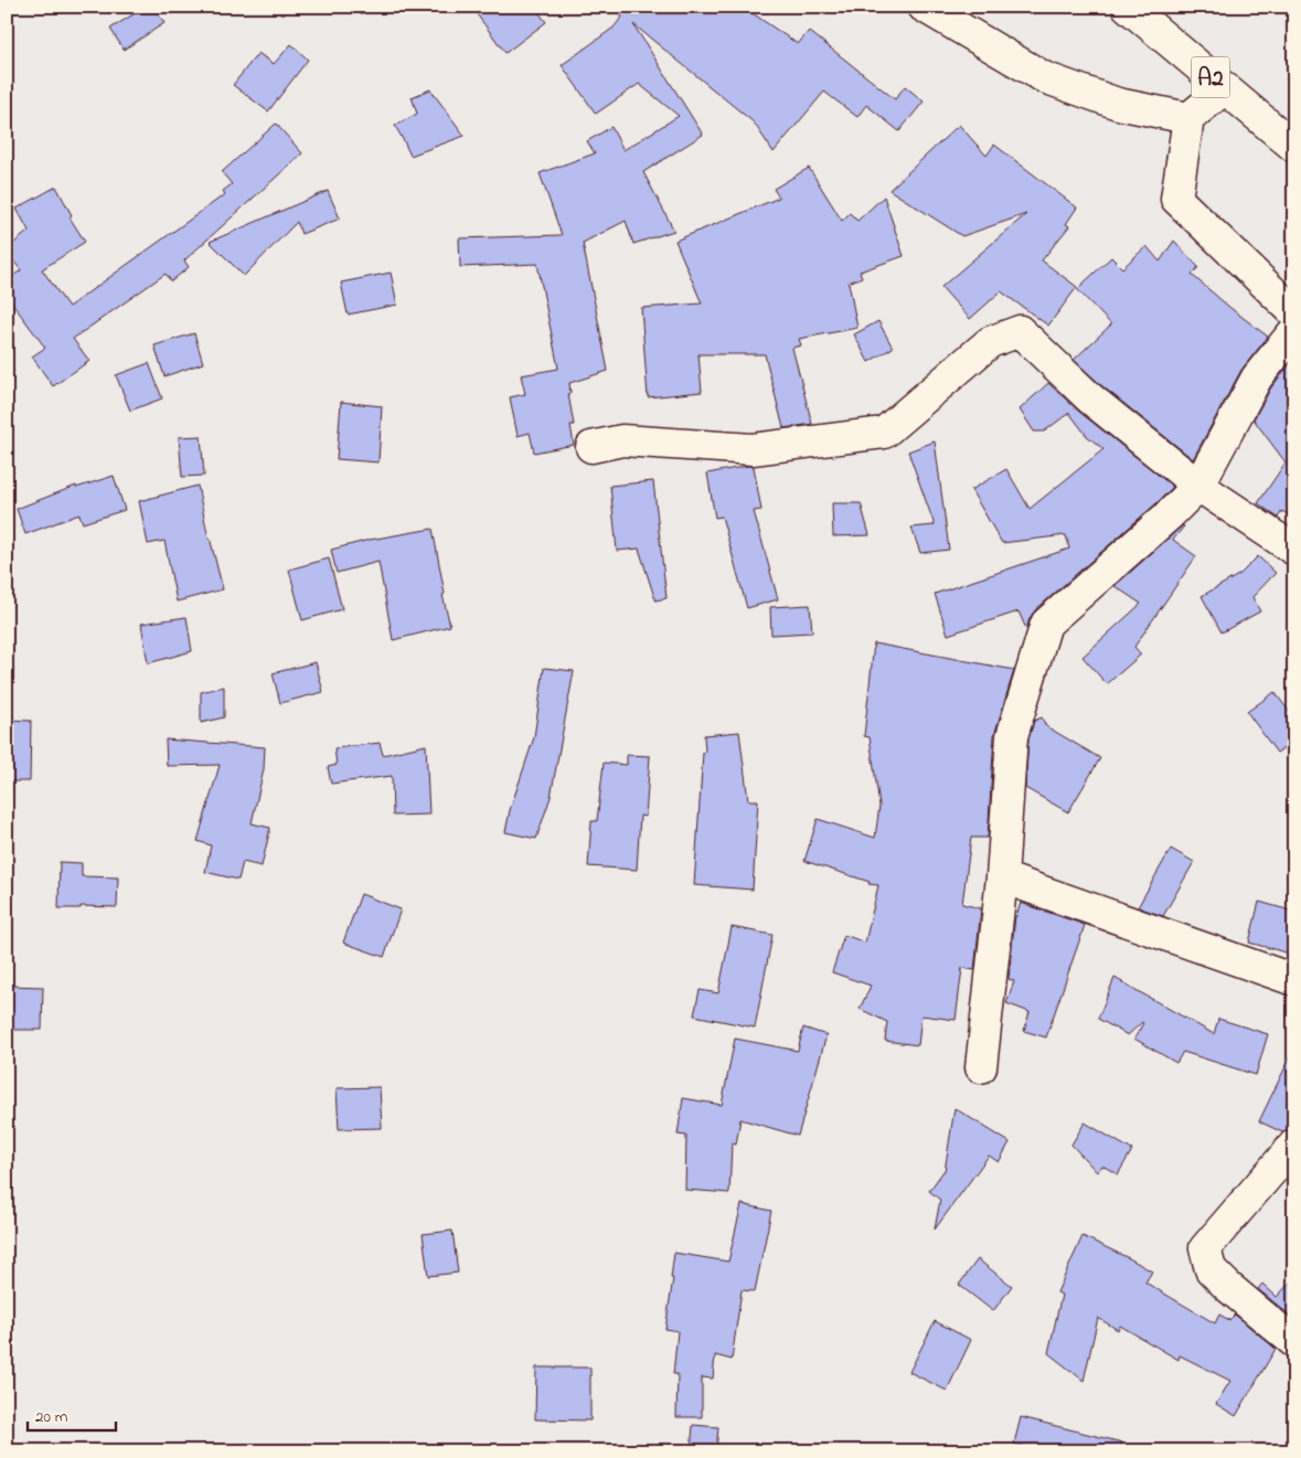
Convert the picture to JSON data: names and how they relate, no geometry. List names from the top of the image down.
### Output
{
  "streets": {
    "street": ["A2"]
  },
  "scale_bar": "20 m"
}
